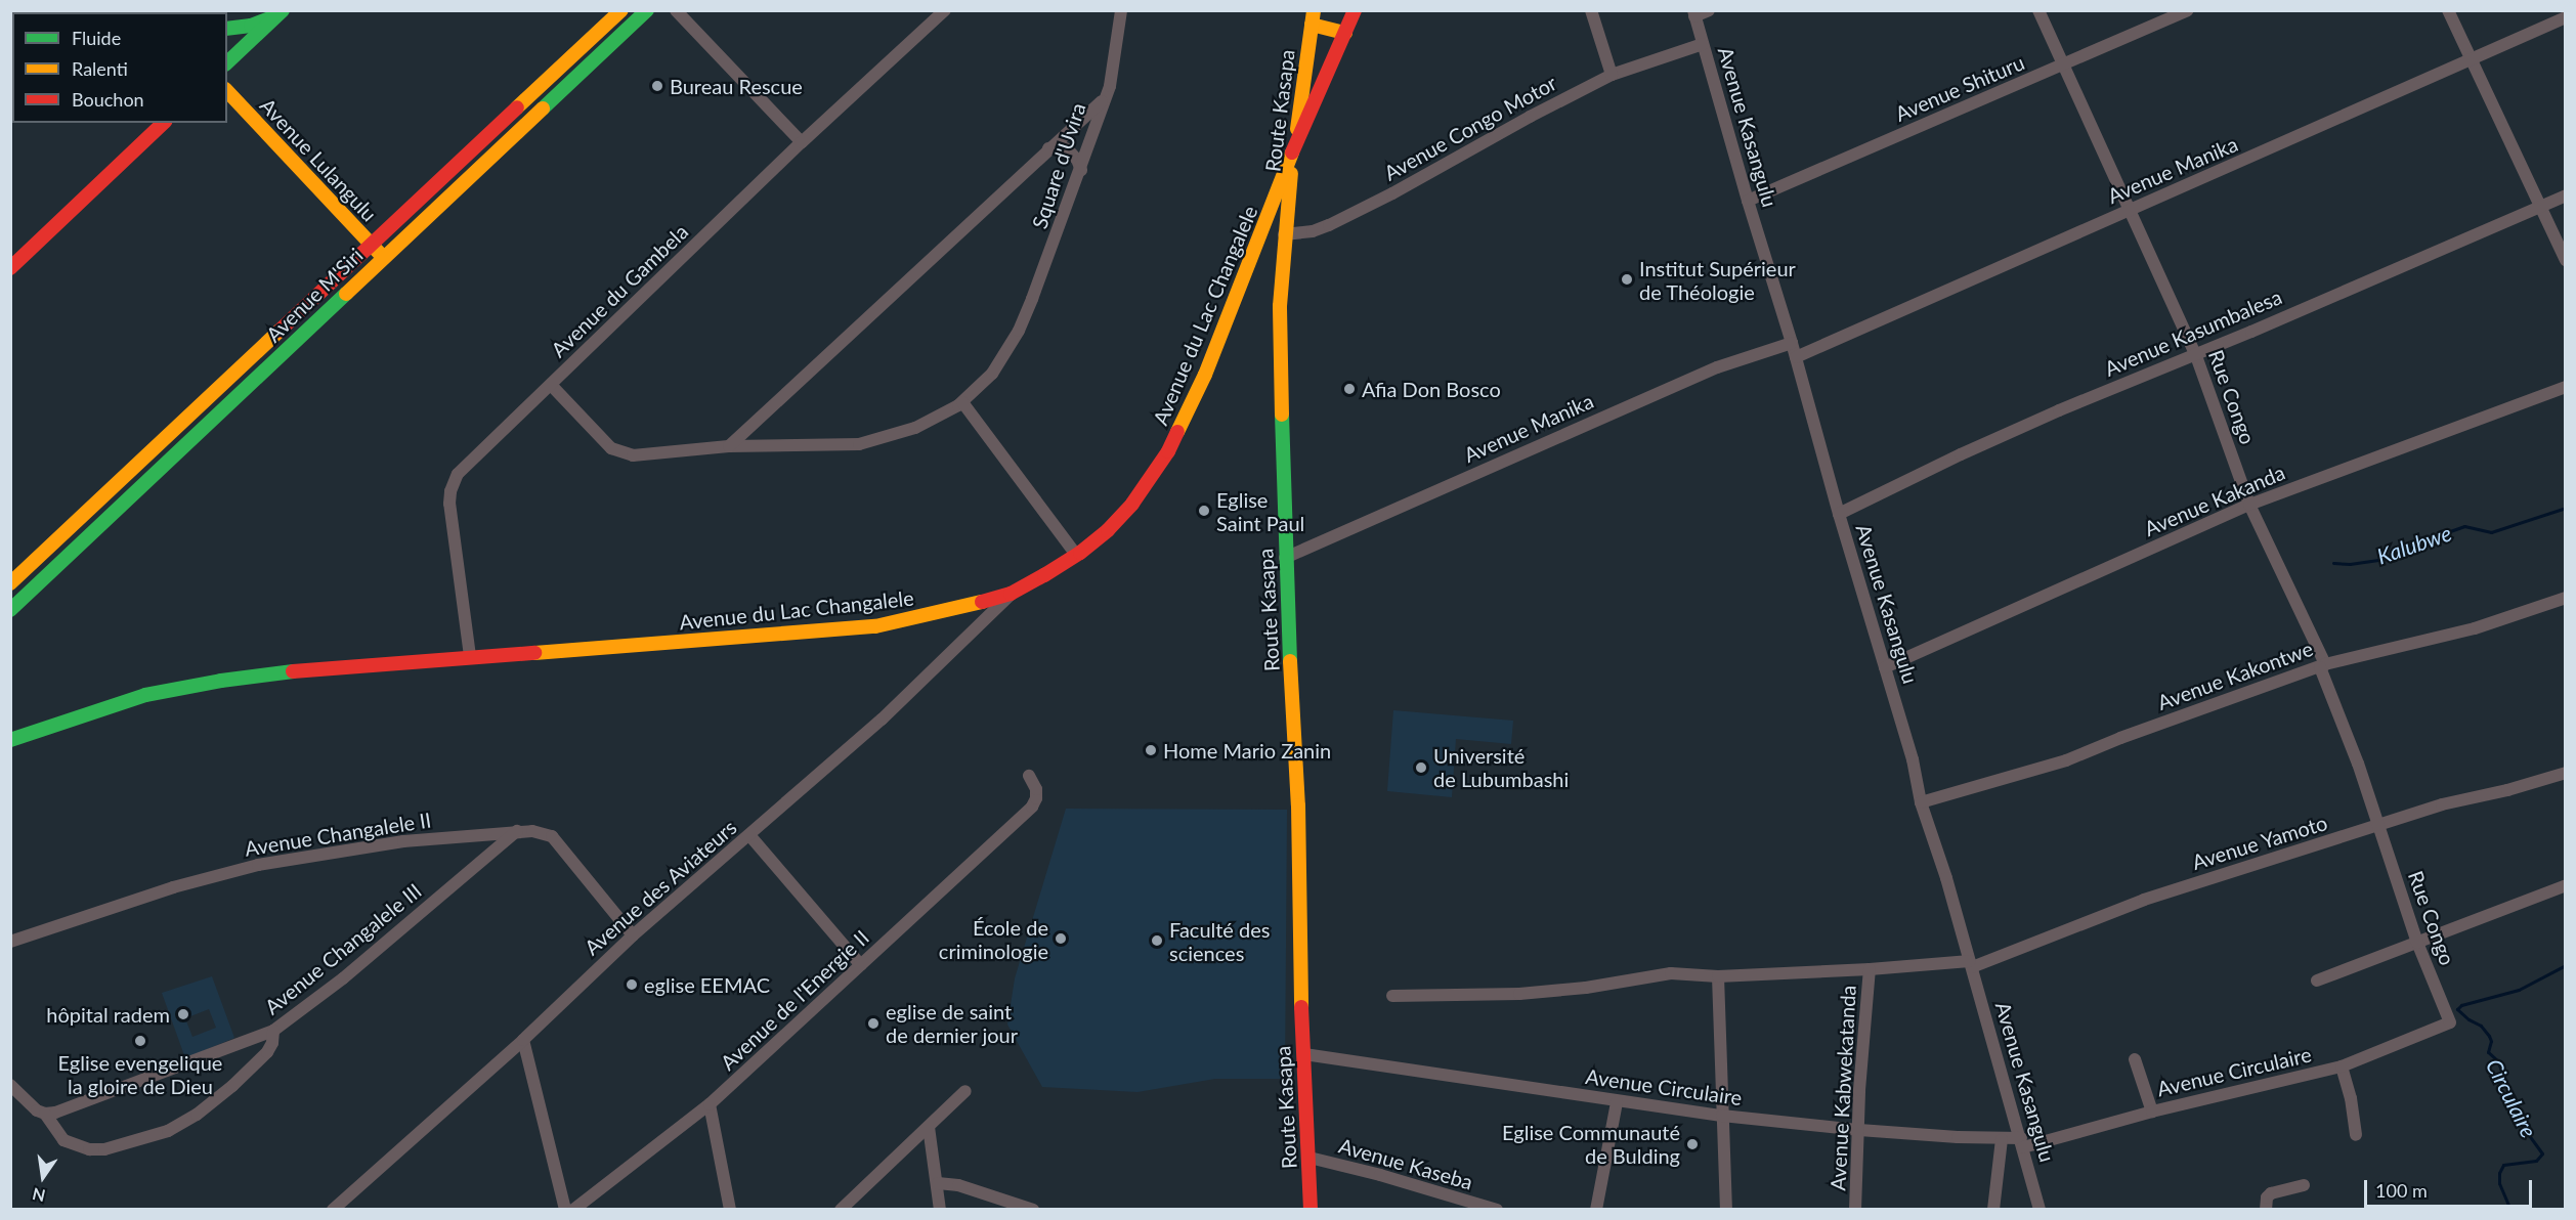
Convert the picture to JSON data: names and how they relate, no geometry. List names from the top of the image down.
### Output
{
  "streets": {
    "main road": [
      "Route Kasapa",
      "Avenue Lulangulu",
      "Avenue M'Siri",
      "Avenue du Lac Changalele"
    ],
    "street": [
      "Avenue Shituru",
      "Avenue Kasangulu",
      "Avenue Congo Motor",
      "Square d'Uvira",
      "Avenue Manika",
      "Avenue du Gambela",
      "Avenue Kasumbalesa",
      "Rue Congo",
      "Avenue Kakanda",
      "Avenue Kakontwe",
      "Avenue Changalele II",
      "Avenue Yamoto",
      "Avenue des Aviateurs",
      "Avenue Changalele III",
      "Avenue de l'Energie II",
      "Avenue Circulaire",
      "Avenue Kabwekatanda",
      "Avenue Kaseba"
    ]
  },
  "crossings": [
    ["Avenue Shituru", "Avenue Kasangulu"],
    ["Avenue Shituru", "Rue Congo"],
    ["Route Kasapa", "Avenue Congo Motor"],
    ["Route Kasapa", "Avenue Manika"],
    ["Route Kasapa", "Avenue du Lac Changalele"],
    ["Route Kasapa", "Avenue Circulaire"],
    ["Route Kasapa", "Avenue Kaseba"],
    ["Avenue Kasangulu", "Avenue Congo Motor"],
    ["Avenue Kasangulu", "Avenue Manika"],
    ["Avenue Kasangulu", "Avenue Kasumbalesa"],
    ["Avenue Kasangulu", "Avenue Kakanda"],
    ["Avenue Kasangulu", "Avenue Kakontwe"],
    ["Avenue Kasangulu", "Avenue Yamoto"],
    ["Avenue Kasangulu", "Avenue Circulaire"],
    ["Avenue Lulangulu", "Avenue M'Siri"],
    ["Avenue Manika", "Rue Congo"],
    ["Avenue du Gambela", "Avenue du Lac Changalele"],
    ["Avenue du Lac Changalele", "Avenue des Aviateurs"],
    ["Avenue Kasumbalesa", "Rue Congo"],
    ["Rue Congo", "Avenue Kakanda"],
    ["Rue Congo", "Avenue Kakontwe"],
    ["Rue Congo", "Avenue Yamoto"],
    ["Rue Congo", "Avenue Circulaire"],
    ["Avenue Changalele II", "Avenue des Aviateurs"],
    ["Avenue Changalele II", "Avenue Changalele III"],
    ["Avenue Yamoto", "Avenue Kabwekatanda"],
    ["Avenue Circulaire", "Avenue Kabwekatanda"]
  ],
  "water": ["Kalubwe", "Circulaire"],
  "places": [
    "Bureau Rescue",
    "Institut Supérieur de Théologie",
    "Afia Don Bosco",
    "Eglise Saint Paul",
    "Home Mario Zanin",
    "Université de Lubumbashi",
    "École de criminologie",
    "Faculté des sciences",
    "eglise EEMAC",
    "hôpital radem",
    "eglise de saint de dernier jour",
    "Eglise evengelique la gloire de Dieu",
    "Eglise Communauté de Bulding"
  ],
  "legend": ["Fluide", "Ralenti", "Bouchon"],
  "scale_bar": "100 m",
  "north": "bottom"
}
